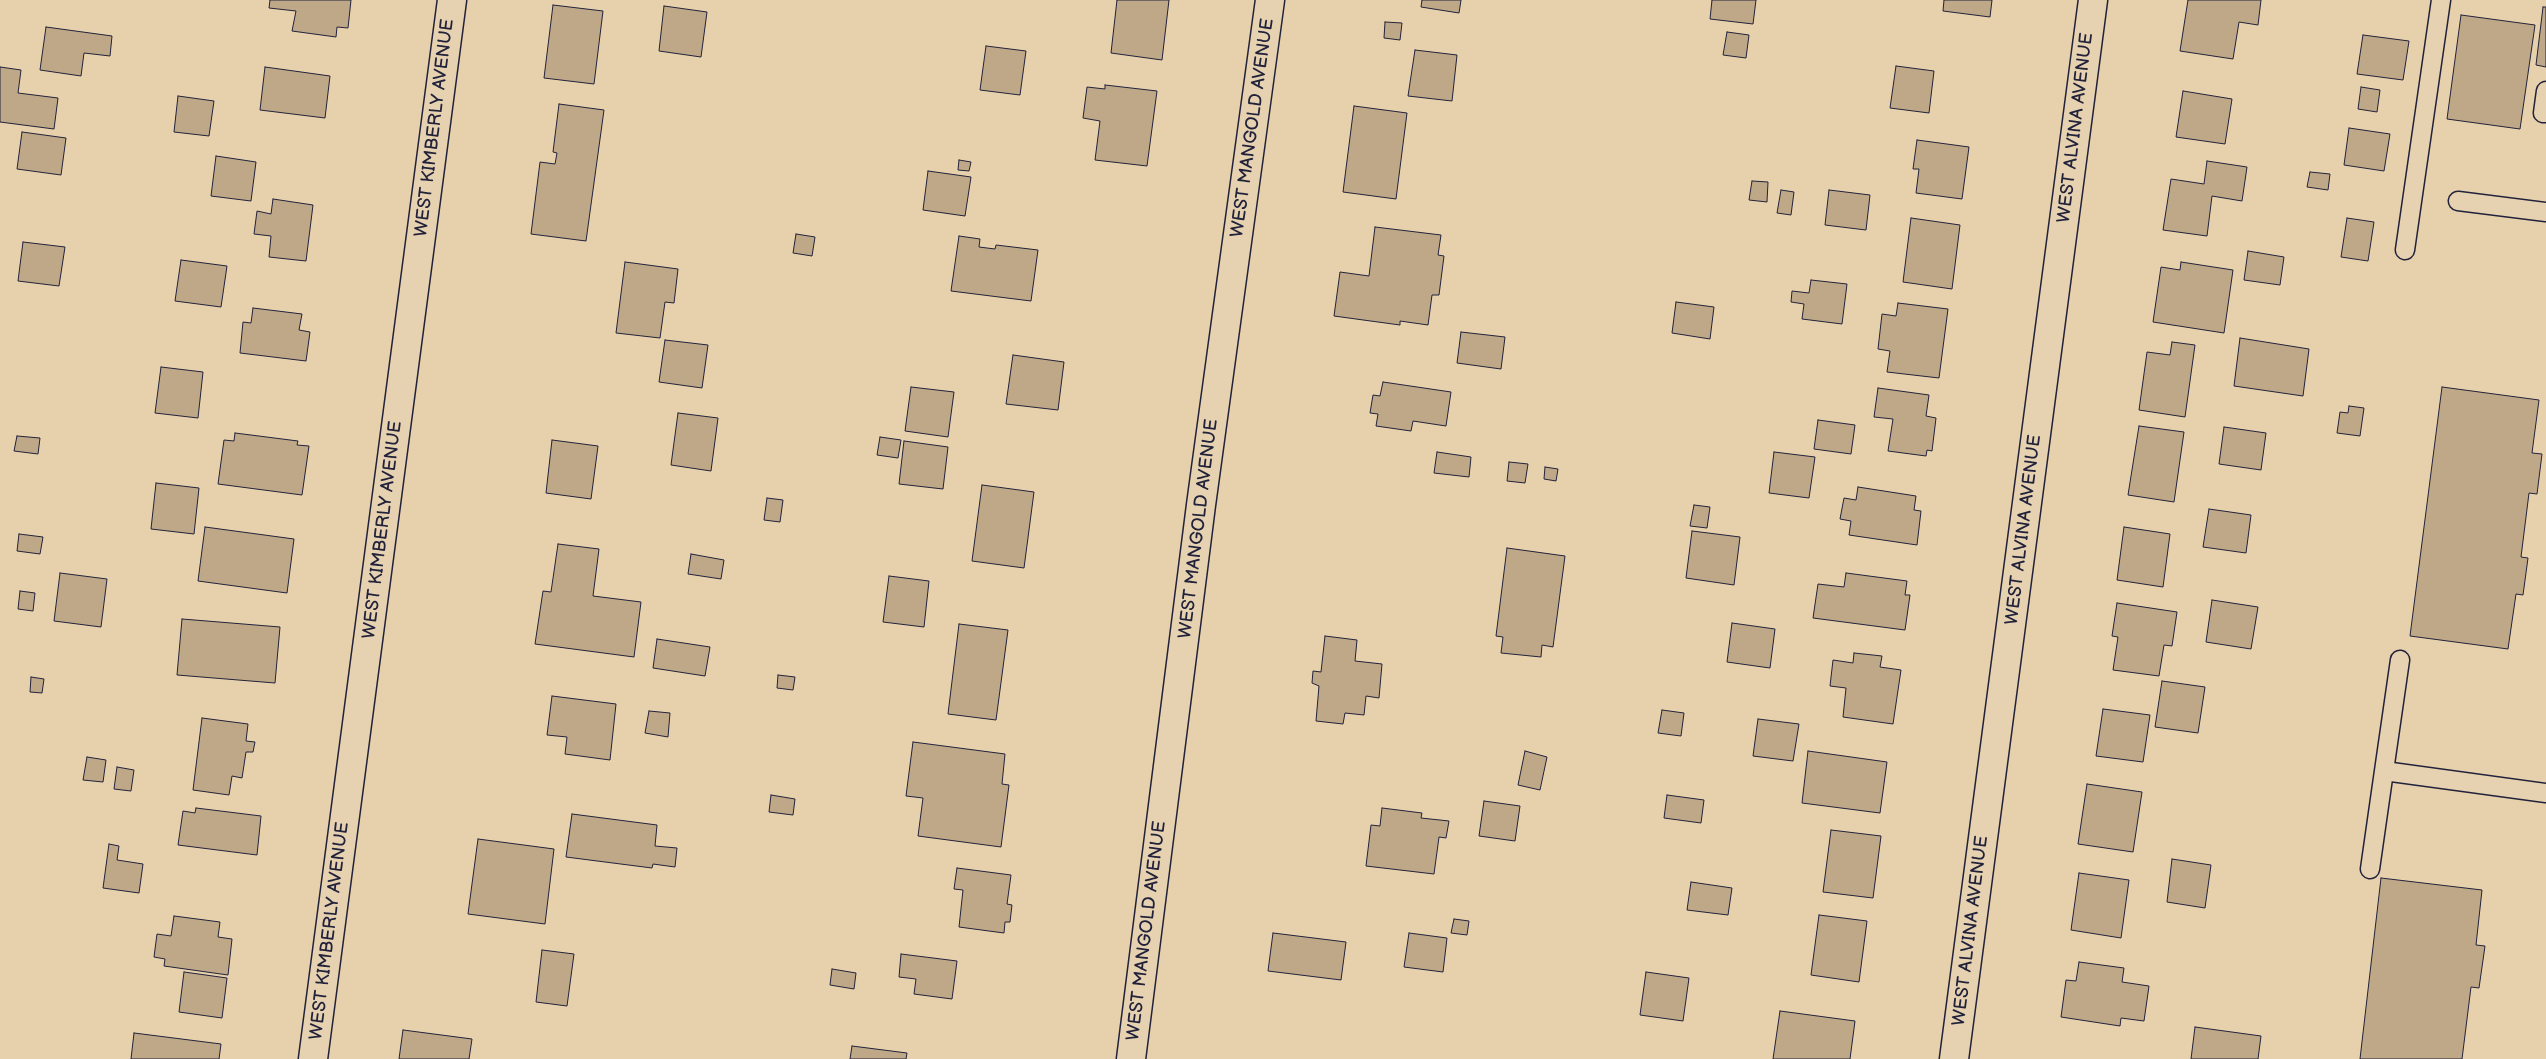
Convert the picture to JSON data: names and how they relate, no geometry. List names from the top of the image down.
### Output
{
  "streets": {
    "street": ["WEST KIMBERLY AVENUE", "WEST MANGOLD AVENUE", "WEST ALVINA AVENUE"]
  }
}
